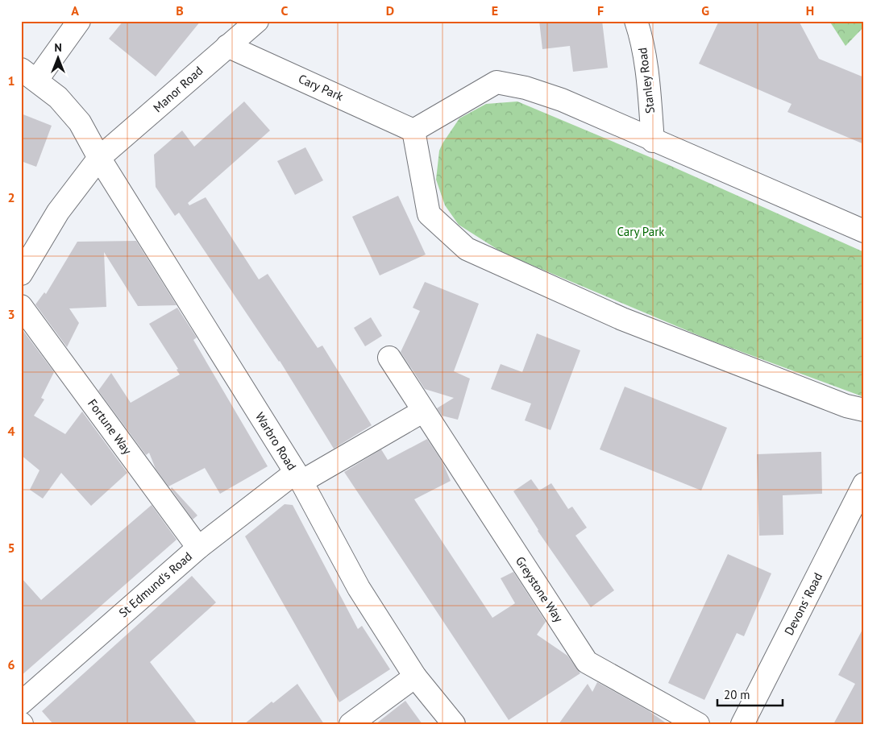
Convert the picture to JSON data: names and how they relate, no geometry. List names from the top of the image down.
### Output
{
  "streets": {
    "street": [
      "Stanley Road",
      "Cary Park",
      "Manor Road",
      "Fortune Way",
      "Warbro Road",
      "St Edmund's Road",
      "Greystone Way",
      "Devons' Road"
    ]
  },
  "crossings": [
    ["Cary Park", "Manor Road"],
    ["Manor Road", "Warbro Road"],
    ["Fortune Way", "St Edmund's Road"],
    ["Warbro Road", "St Edmund's Road"]
  ],
  "parks": ["Cary Park"],
  "scale_bar": "20 m",
  "north": "top",
  "grid": {
    "columns": [
      "A",
      "B",
      "C",
      "D",
      "E",
      "F",
      "G",
      "H"
    ],
    "rows": [
      "1",
      "2",
      "3",
      "4",
      "5",
      "6"
    ]
  }
}
